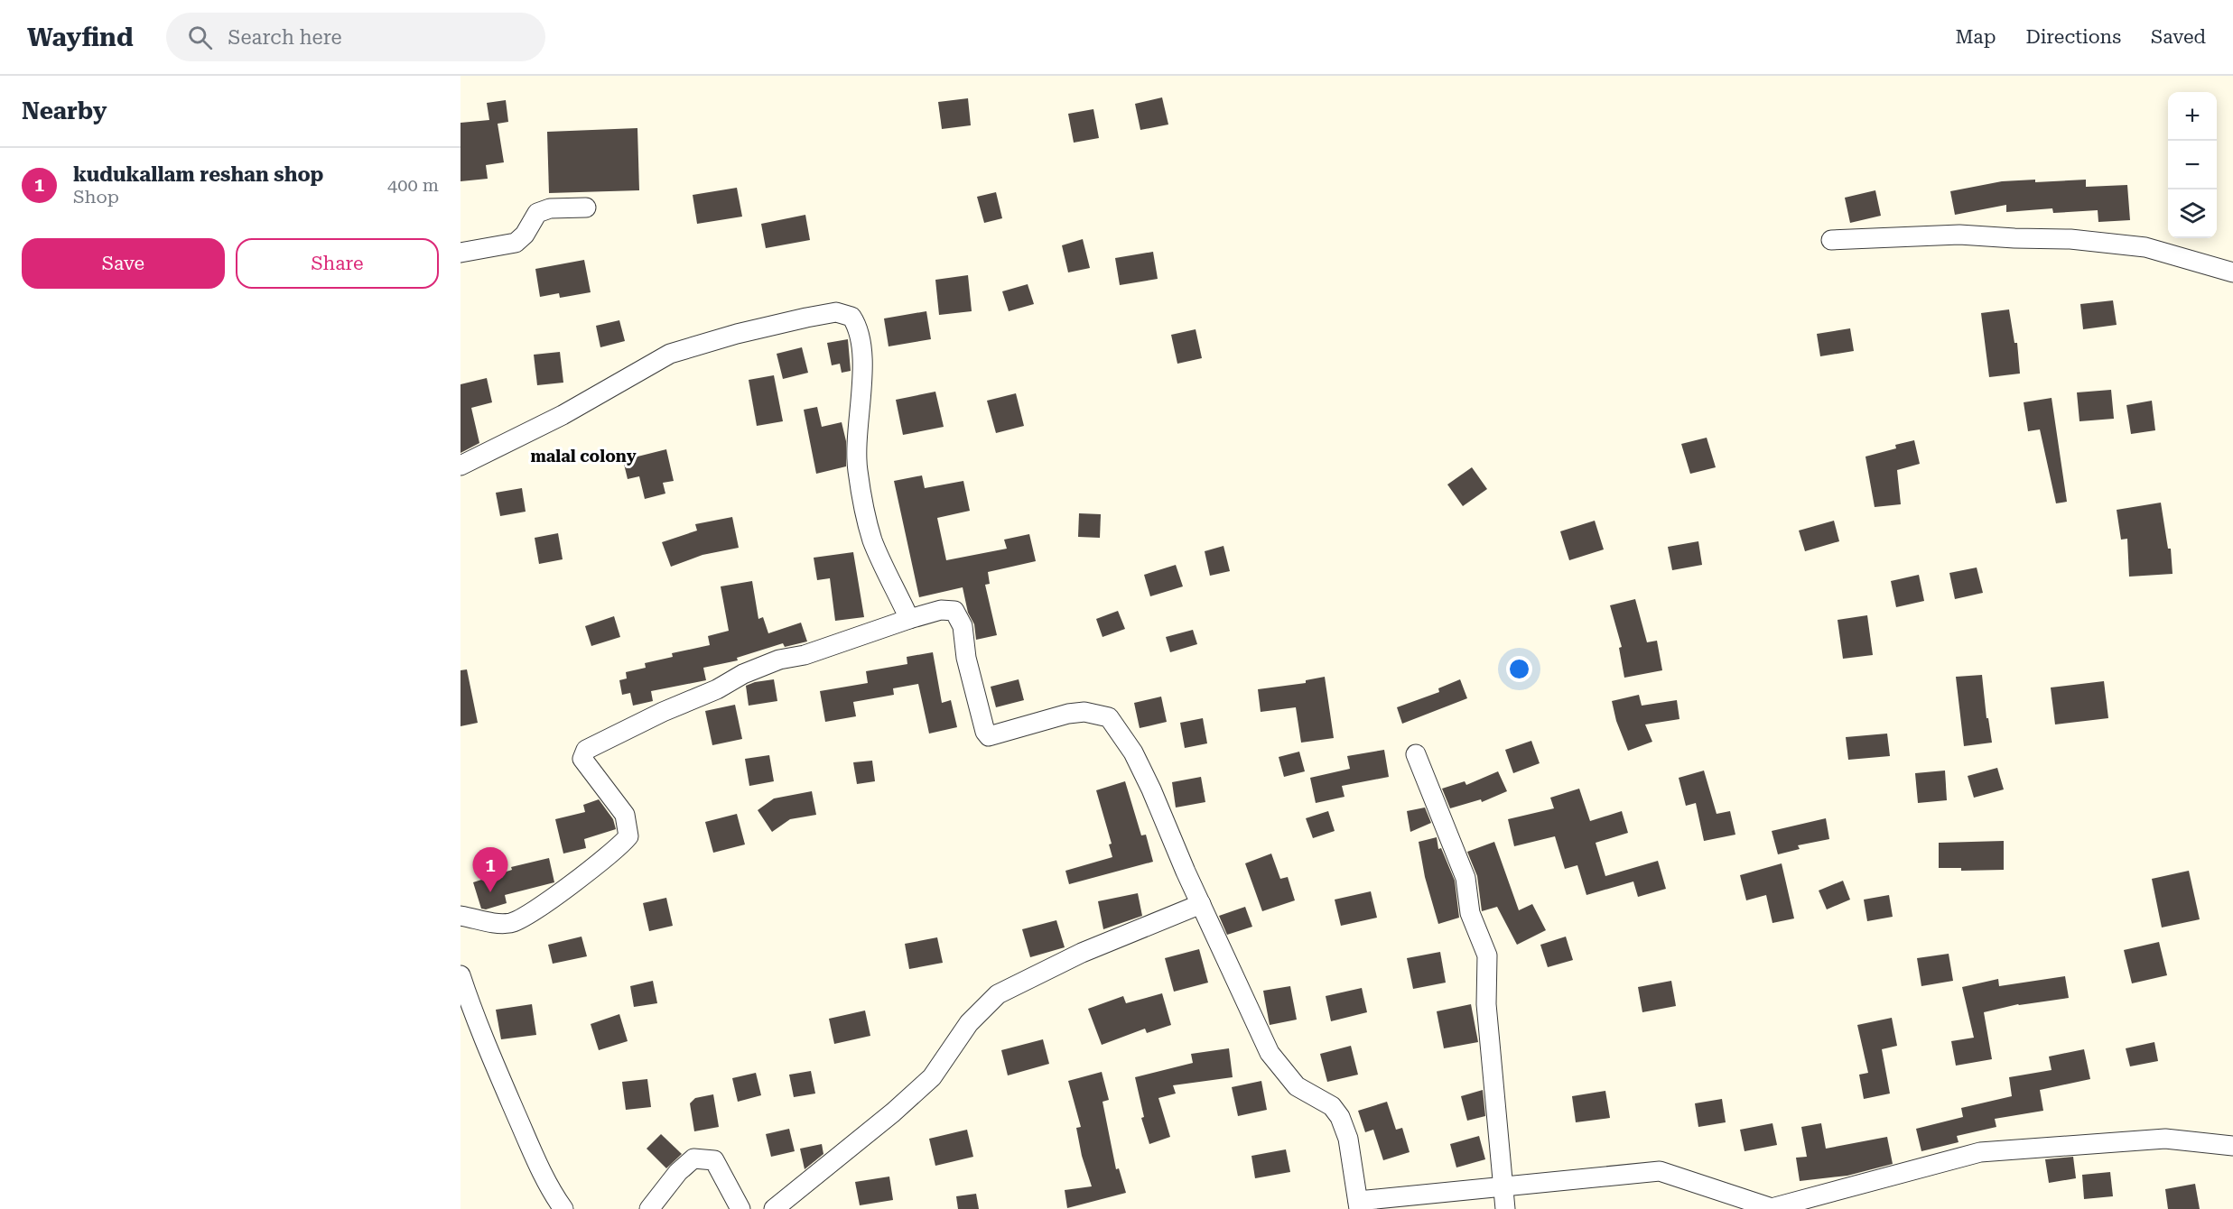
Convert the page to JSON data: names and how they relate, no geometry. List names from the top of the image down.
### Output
{
  "districts": ["malal colony"],
  "page": {
    "header": "Wayfind",
    "search": "Search here",
    "nav": ["Map", "Directions", "Saved"],
    "heading": "Nearby",
    "map_buttons": ["+", "−"],
    "list": [
      {
        "mark": "1",
        "name": "kudukallam reshan shop",
        "note": "Shop",
        "value": "400 m"
      }
    ],
    "buttons": ["Save", "Share"],
    "pins": "1"
  }
}
